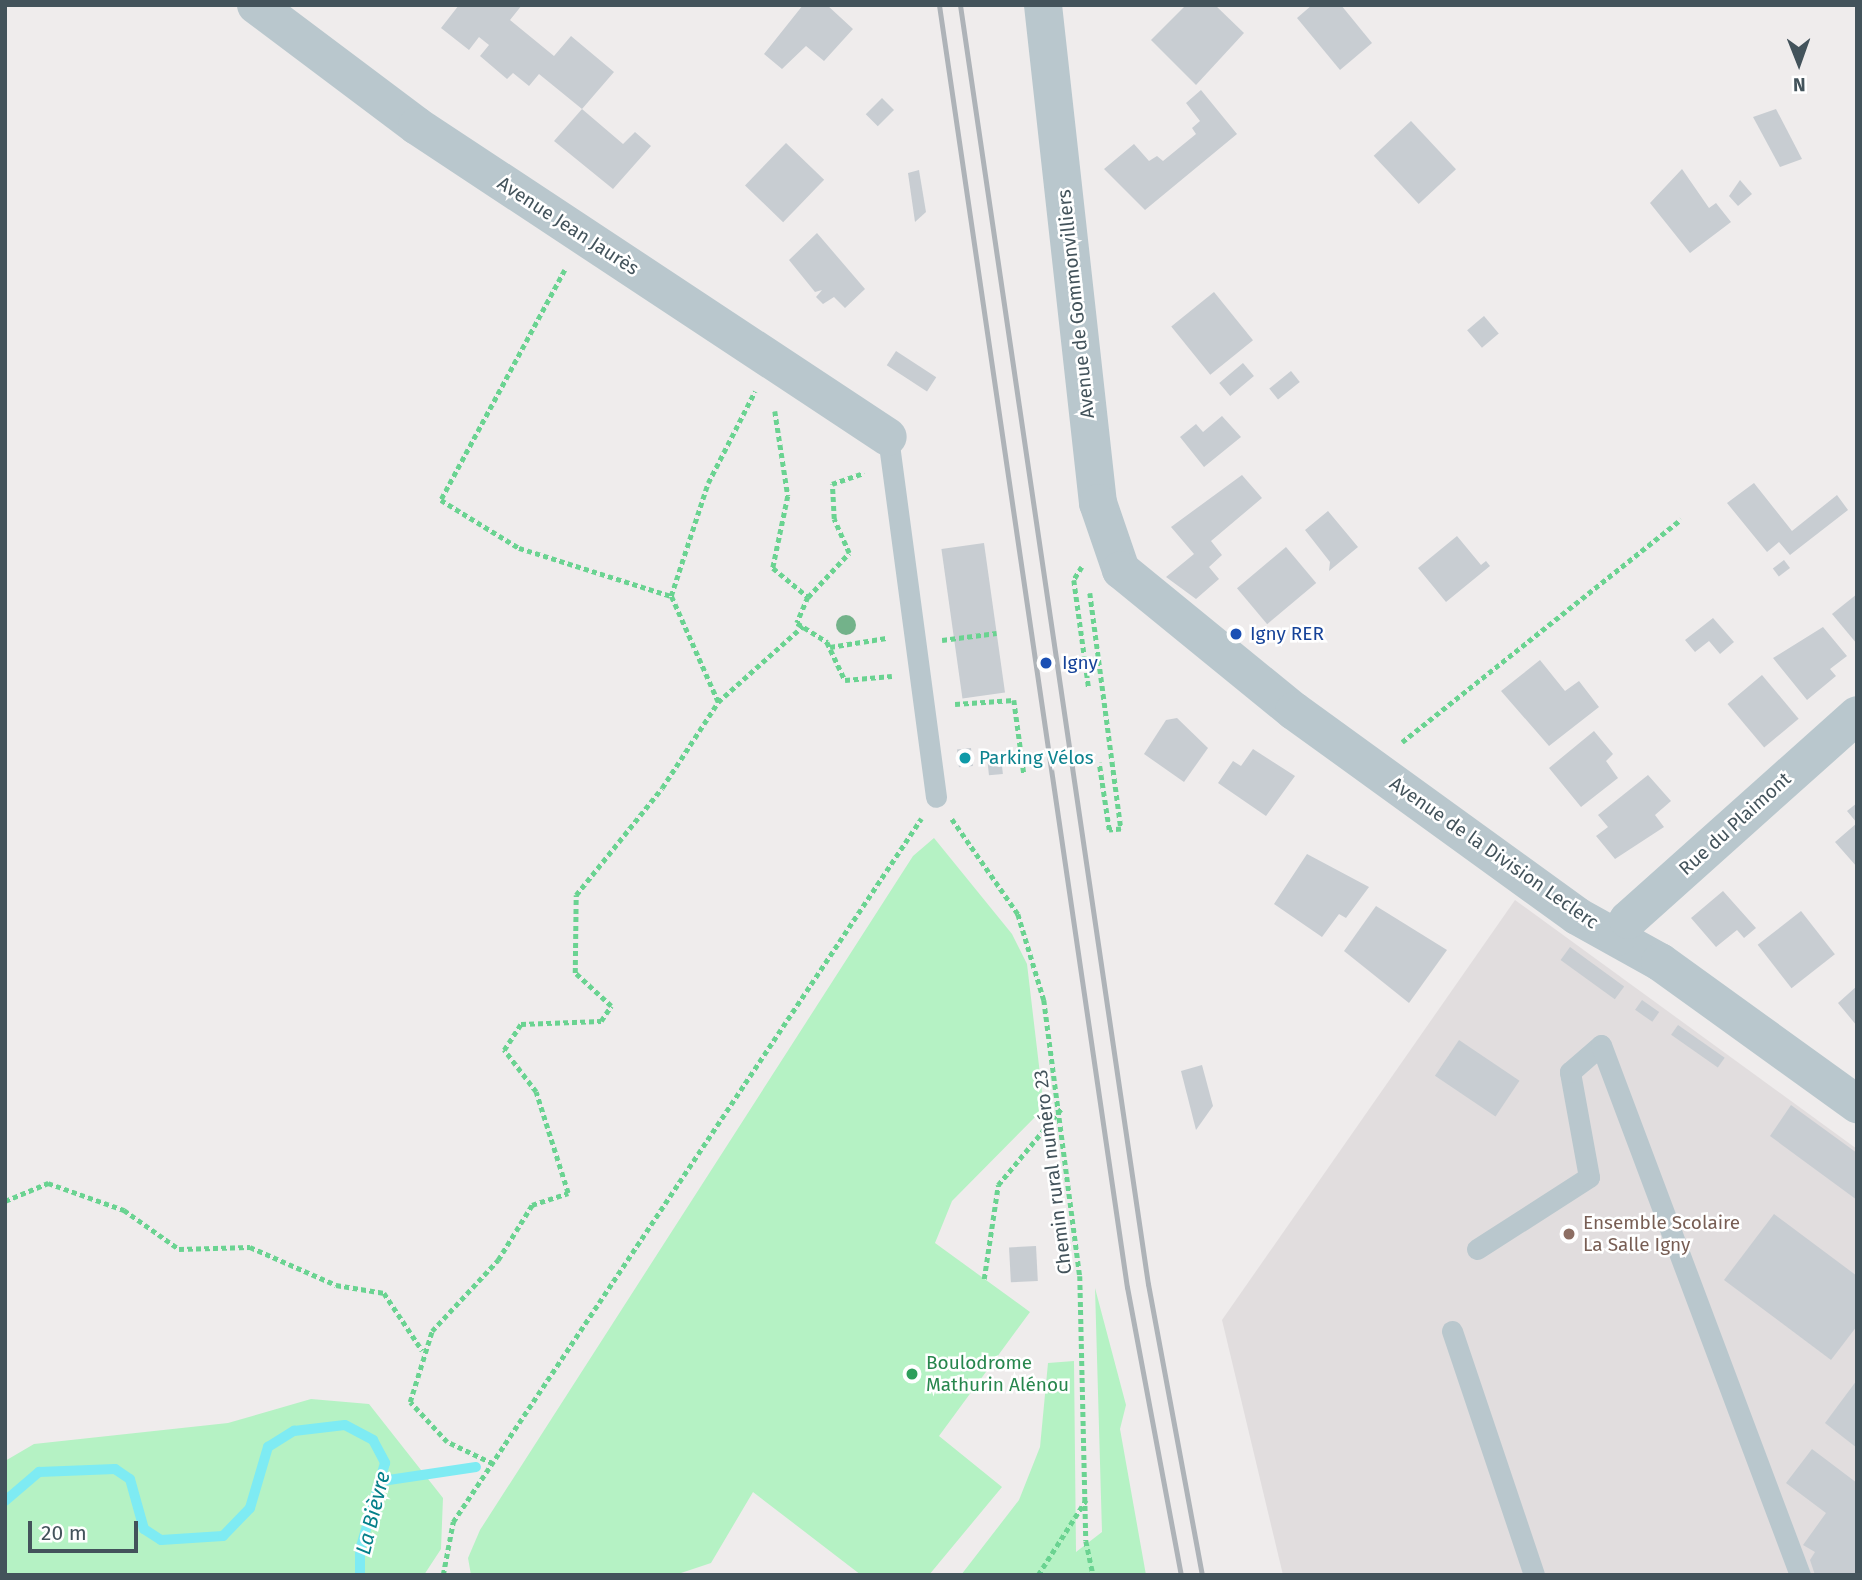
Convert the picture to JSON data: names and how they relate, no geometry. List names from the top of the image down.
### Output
{
  "streets": {
    "street": [
      "Avenue Jean Jaurès",
      "Avenue de Gommonvilliers",
      "Rue du Plaimont",
      "Avenue de la Division Leclerc"
    ],
    "path": ["Chemin rural numéro 23"]
  },
  "crossings": [
    ["Avenue de Gommonvilliers", "Avenue de la Division Leclerc"],
    ["Rue du Plaimont", "Avenue de la Division Leclerc"]
  ],
  "water": ["La Bièvre"],
  "places": [
    "Igny RER",
    "Igny",
    "Parking Vélos",
    "Ensemble Scolaire La Salle Igny",
    "Boulodrome Mathurin Alénou"
  ],
  "scale_bar": "20 m",
  "north": "bottom"
}
